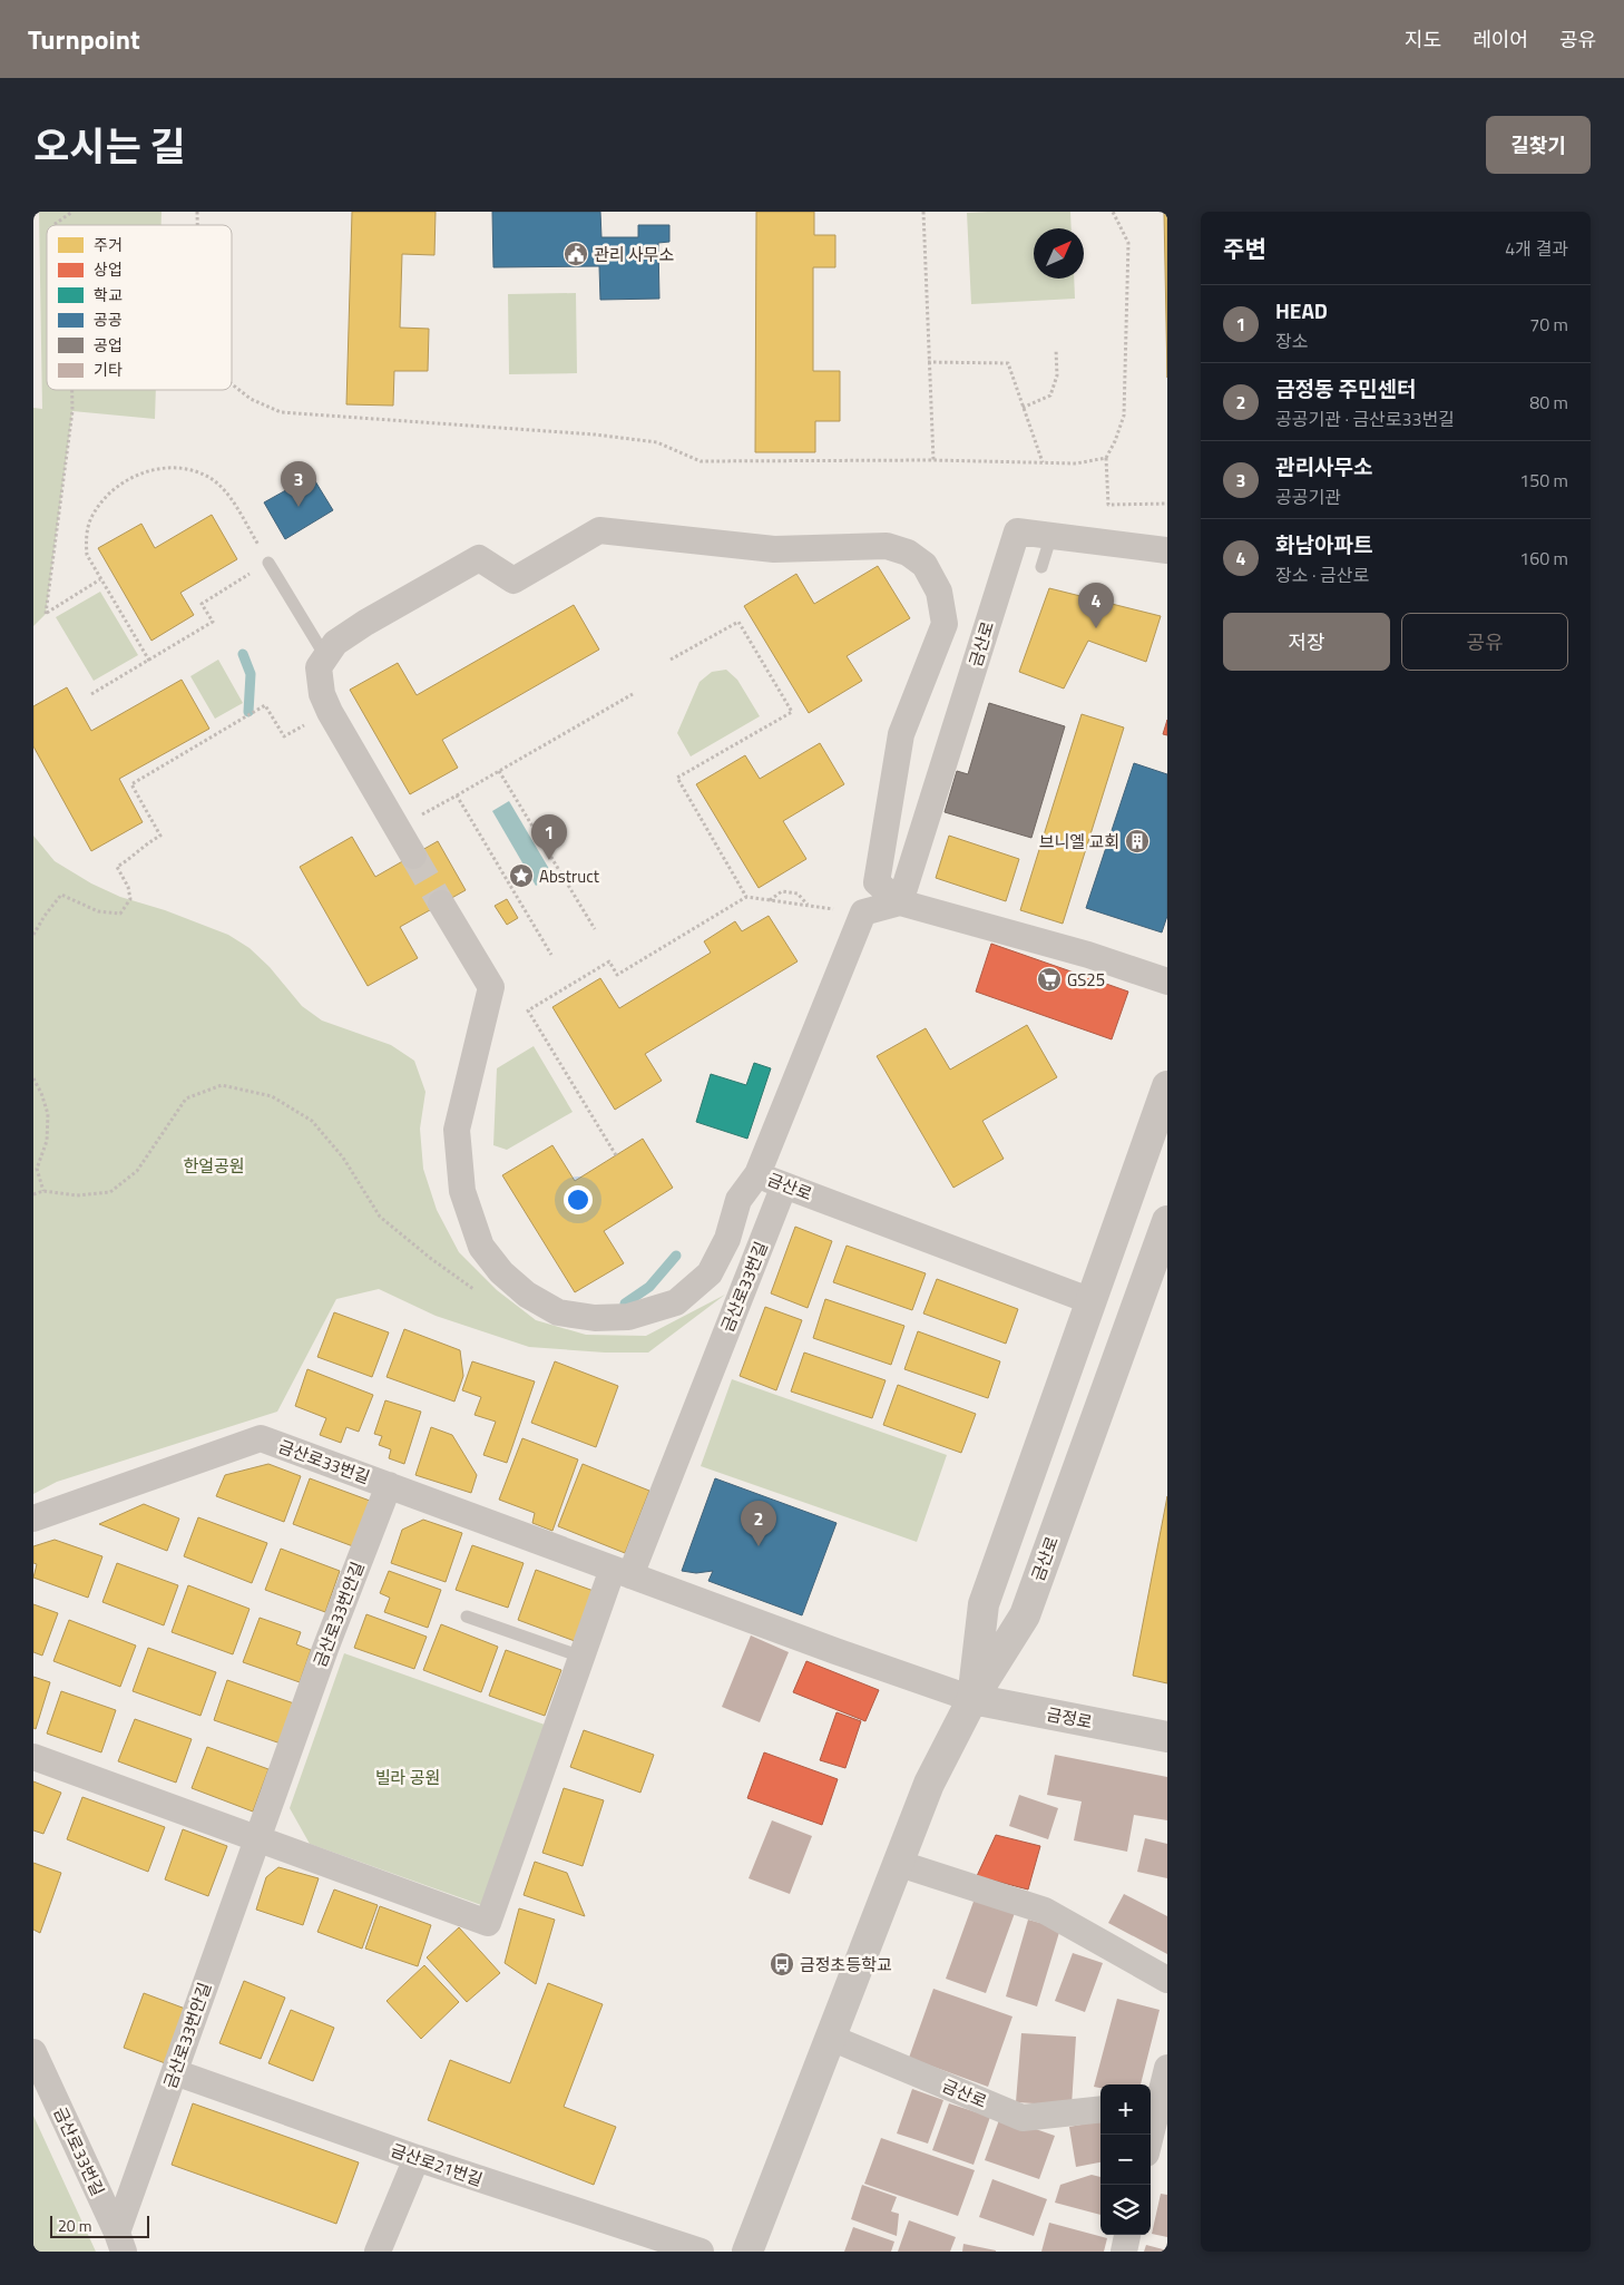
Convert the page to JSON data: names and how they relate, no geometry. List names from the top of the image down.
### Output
{
  "streets": {
    "street": [
      "금산로",
      "금산로33번길",
      "금산로33번안길",
      "금정로",
      "금산로21번길"
    ]
  },
  "crossings": [
    ["금산로", "금산로33번길"],
    ["금산로", "금정로"],
    ["금산로33번길", "금산로33번안길"],
    ["금산로33번길", "금정로"],
    ["금산로33번안길", "금산로21번길"]
  ],
  "parks": ["한얼공원", "빌라 공원"],
  "places": {
    "public building": ["관리 사무소"],
    "building": ["브니엘 교회"],
    "place": ["Abstruct"],
    "supermarket": ["GS25"],
    "bus stop": ["금정초등학교"]
  },
  "legend": [
    "주거",
    "상업",
    "학교",
    "공공",
    "공업",
    "기타"
  ],
  "scale_bar": "20 m",
  "north": "top right",
  "page": {
    "header": "Turnpoint",
    "nav": ["지도", "레이어", "공유"],
    "title": "오시는 길",
    "buttons": [
      "길찾기",
      ["저장", "공유"]
    ],
    "heading": ["주변", "4개 결과"],
    "list": [
      {
        "mark": "1",
        "name": "HEAD",
        "note": "장소",
        "value": "70 m"
      },
      {
        "mark": "2",
        "name": "금정동 주민센터",
        "note": "공공기관 · 금산로33번길",
        "value": "80 m"
      },
      {
        "mark": "3",
        "name": "관리사무소",
        "note": "공공기관",
        "value": "150 m"
      },
      {
        "mark": "4",
        "name": "화남아파트",
        "note": "장소 · 금산로",
        "value": "160 m"
      }
    ],
    "pins": [
      "3",
      "4",
      "1",
      "2"
    ],
    "map_buttons": ["+", "−"],
    "scale": "20 m"
  }
}
